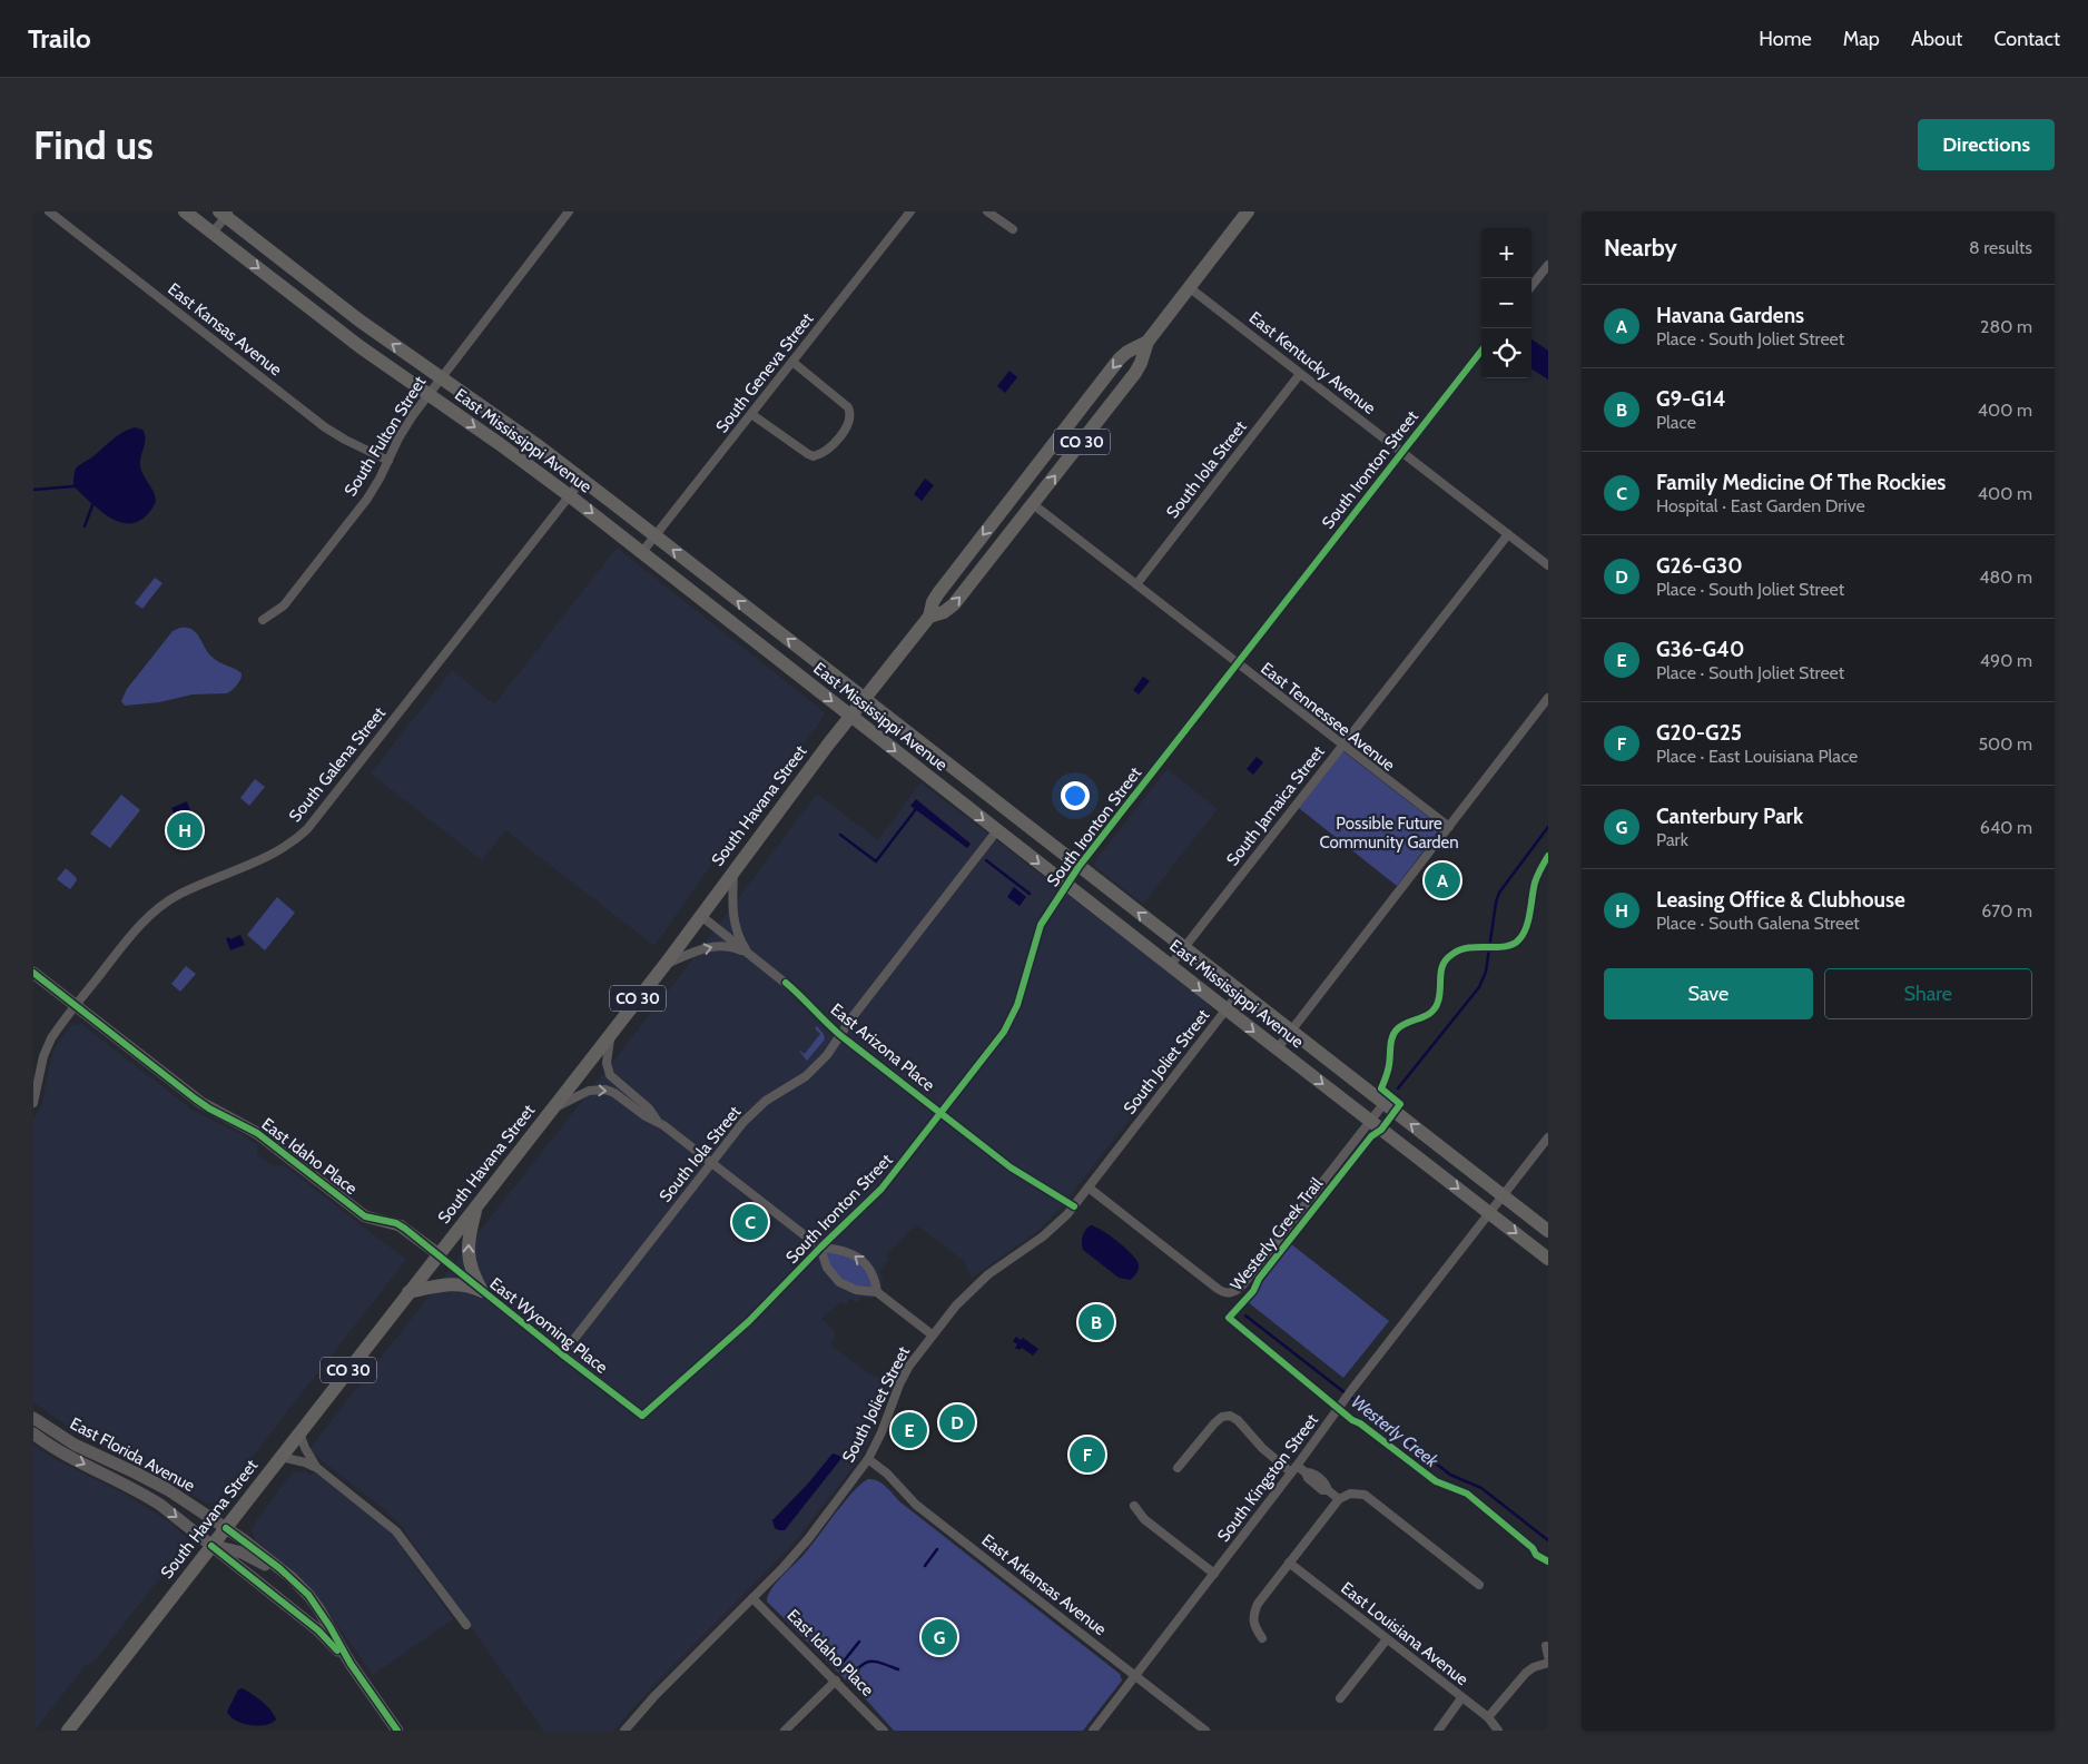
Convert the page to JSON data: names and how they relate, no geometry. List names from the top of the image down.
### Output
{
  "streets": {
    "main road": ["East Mississippi Avenue", "CO 30", "South Havana Street"],
    "street": [
      "East Kansas Avenue",
      "East Kentucky Avenue",
      "South Geneva Street",
      "South Fulton Street",
      "South Iola Street",
      "South Ironton Street",
      "East Tennessee Avenue",
      "South Galena Street",
      "South Jamaica Street",
      "East Arizona Place",
      "South Joliet Street",
      "East Idaho Place",
      "East Wyoming Place",
      "East Florida Avenue",
      "South Kingston Street",
      "East Arkansas Avenue",
      "East Louisiana Avenue"
    ],
    "cycle path": ["Westerly Creek Trail"]
  },
  "crossings": [
    ["East Kansas Avenue", "South Fulton Street"],
    ["East Kentucky Avenue", "South Iola Street"],
    ["East Kentucky Avenue", "South Ironton Street"],
    ["East Kentucky Avenue", "South Havana Street"],
    ["East Kentucky Avenue", "South Jamaica Street"],
    ["South Geneva Street", "East Mississippi Avenue"],
    ["South Fulton Street", "East Mississippi Avenue"],
    ["East Mississippi Avenue", "South Iola Street"],
    ["East Mississippi Avenue", "South Ironton Street"],
    ["East Mississippi Avenue", "South Galena Street"],
    ["East Mississippi Avenue", "South Havana Street"],
    ["East Mississippi Avenue", "South Jamaica Street"],
    ["East Mississippi Avenue", "South Joliet Street"],
    ["East Mississippi Avenue", "South Kingston Street"],
    ["South Iola Street", "East Tennessee Avenue"],
    ["South Iola Street", "East Arizona Place"],
    ["South Iola Street", "East Wyoming Place"],
    ["South Ironton Street", "East Tennessee Avenue"],
    ["South Ironton Street", "East Arizona Place"],
    ["South Ironton Street", "East Wyoming Place"],
    ["East Tennessee Avenue", "South Havana Street"],
    ["East Tennessee Avenue", "South Jamaica Street"],
    ["South Galena Street", "East Idaho Place"],
    ["South Havana Street", "East Arizona Place"],
    ["South Havana Street", "East Idaho Place"],
    ["South Havana Street", "East Wyoming Place"],
    ["South Havana Street", "East Florida Avenue"],
    ["East Arizona Place", "South Joliet Street"],
    ["South Joliet Street", "East Idaho Place"],
    ["South Joliet Street", "East Arkansas Avenue"],
    ["East Idaho Place", "East Wyoming Place"],
    ["South Kingston Street", "East Arkansas Avenue"]
  ],
  "water": ["Westerly Creek"],
  "parks": ["Possible Future Community Garden"],
  "page": {
    "header": "Trailo",
    "nav": [
      "Home",
      "Map",
      "About",
      "Contact"
    ],
    "buttons": [
      "Directions",
      ["Save", "Share"]
    ],
    "title": "Find us",
    "heading": ["Nearby", "8 results"],
    "map_buttons": ["+", "−"],
    "list": [
      {
        "mark": "A",
        "name": "Havana Gardens",
        "note": "Place · South Joliet Street",
        "value": "280 m"
      },
      {
        "mark": "B",
        "name": "G9-G14",
        "note": "Place",
        "value": "400 m"
      },
      {
        "mark": "C",
        "name": "Family Medicine Of The Rockies",
        "note": "Hospital · East Garden Drive",
        "value": "400 m"
      },
      {
        "mark": "D",
        "name": "G26-G30",
        "note": "Place · South Joliet Street",
        "value": "480 m"
      },
      {
        "mark": "E",
        "name": "G36-G40",
        "note": "Place · South Joliet Street",
        "value": "490 m"
      },
      {
        "mark": "F",
        "name": "G20-G25",
        "note": "Place · East Louisiana Place",
        "value": "500 m"
      },
      {
        "mark": "G",
        "name": "Canterbury Park",
        "note": "Park",
        "value": "640 m"
      },
      {
        "mark": "H",
        "name": "Leasing Office & Clubhouse",
        "note": "Place · South Galena Street",
        "value": "670 m"
      }
    ],
    "pins": [
      "H",
      "A",
      "C",
      "B",
      "D",
      "E",
      "F",
      "G"
    ]
  }
}
